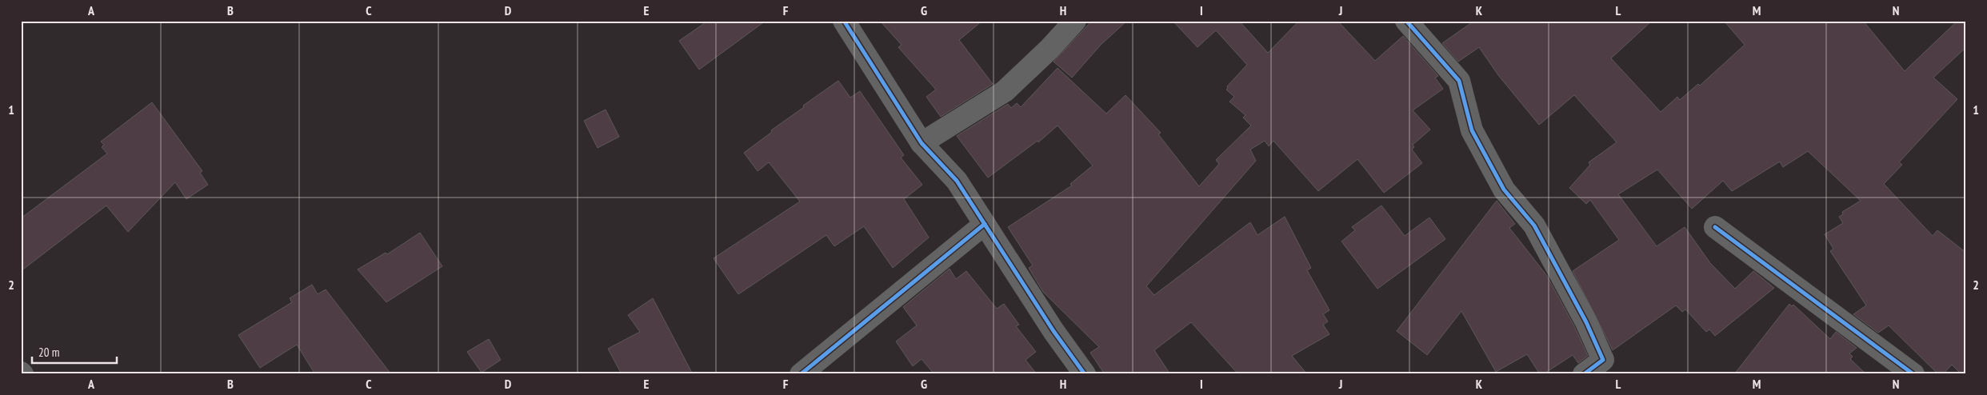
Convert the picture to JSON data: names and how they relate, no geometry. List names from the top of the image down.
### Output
{
  "scale_bar": "20 m",
  "grid": {
    "columns": [
      "A",
      "B",
      "C",
      "D",
      "E",
      "F",
      "G",
      "H",
      "I",
      "J",
      "K",
      "L",
      "M",
      "N"
    ],
    "rows": ["1", "2"]
  }
}
